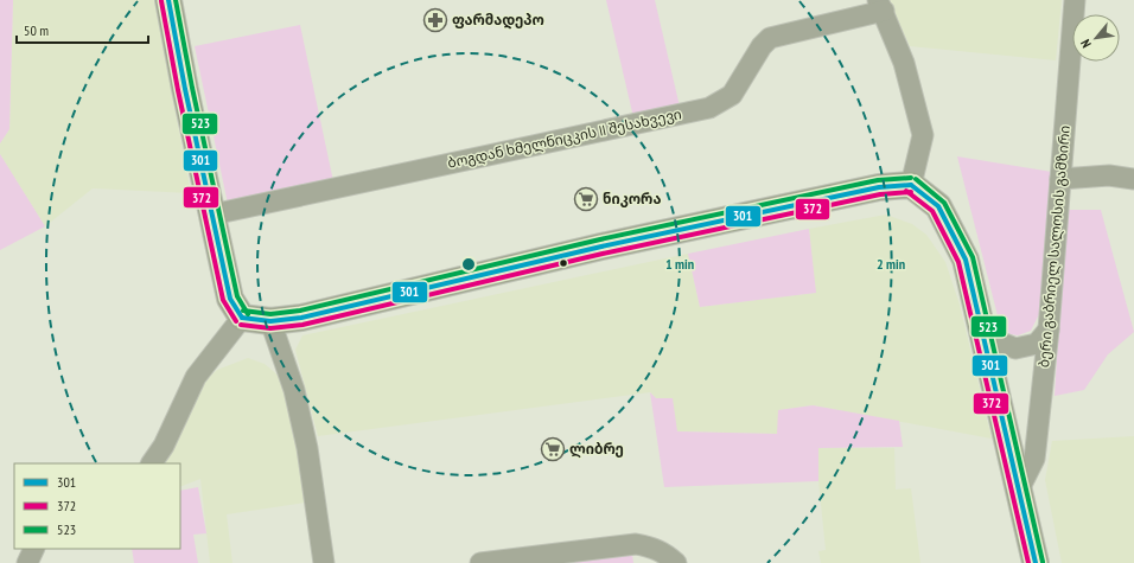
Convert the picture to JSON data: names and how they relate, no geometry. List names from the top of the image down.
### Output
{
  "streets": {
    "street": ["ბოგდან ხმელნიცკის II შესახვევი", "ბერი გაბრიელ სალოსის გამზირი"]
  },
  "places": {
    "pharmacy": ["ფარმადეპო"],
    "supermarket": ["ნიკორა", "ლიბრე"]
  },
  "lines": ["transit line 301", "transit line 523", "transit line 372"],
  "legend": ["301", "372", "523"],
  "scale_bar": "50 m",
  "north": "bottom left",
  "rings": ["1 min", "2 min"]
}
